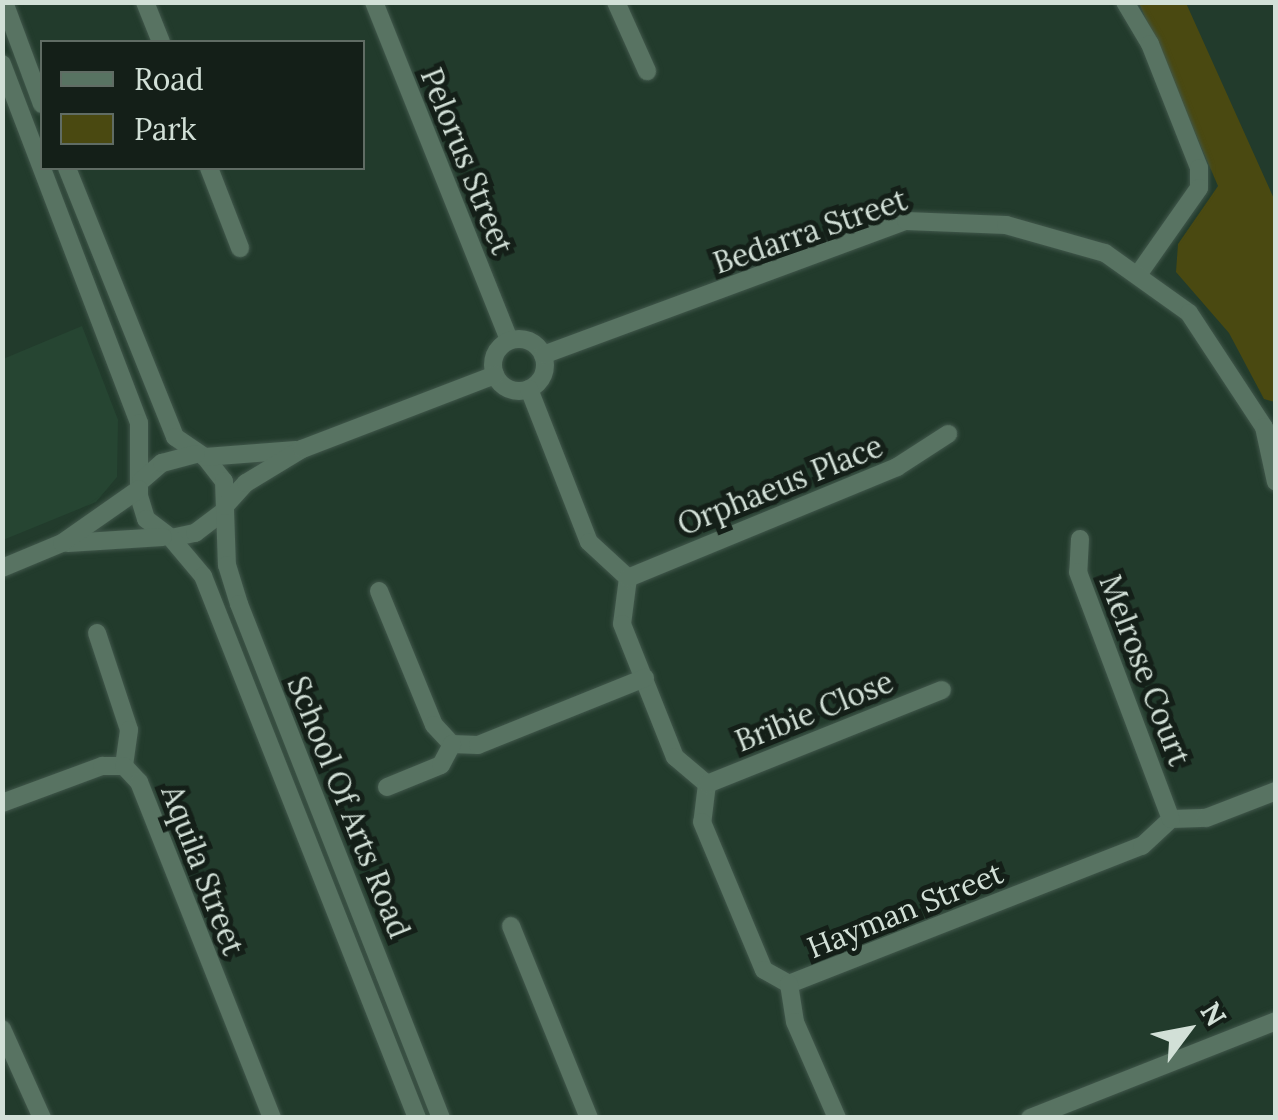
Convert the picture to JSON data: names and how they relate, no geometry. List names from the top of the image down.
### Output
{
  "streets": {
    "street": [
      "Pelorus Street",
      "Bedarra Street",
      "Orphaeus Place",
      "Melrose Court",
      "Bribie Close",
      "School Of Arts Road",
      "Aquila Street",
      "Hayman Street"
    ]
  },
  "crossings": [
    ["Pelorus Street", "Bedarra Street"],
    ["Melrose Court", "Hayman Street"],
    ["Bribie Close", "Hayman Street"]
  ],
  "legend": ["Road", "Park"],
  "north": "top right"
}
